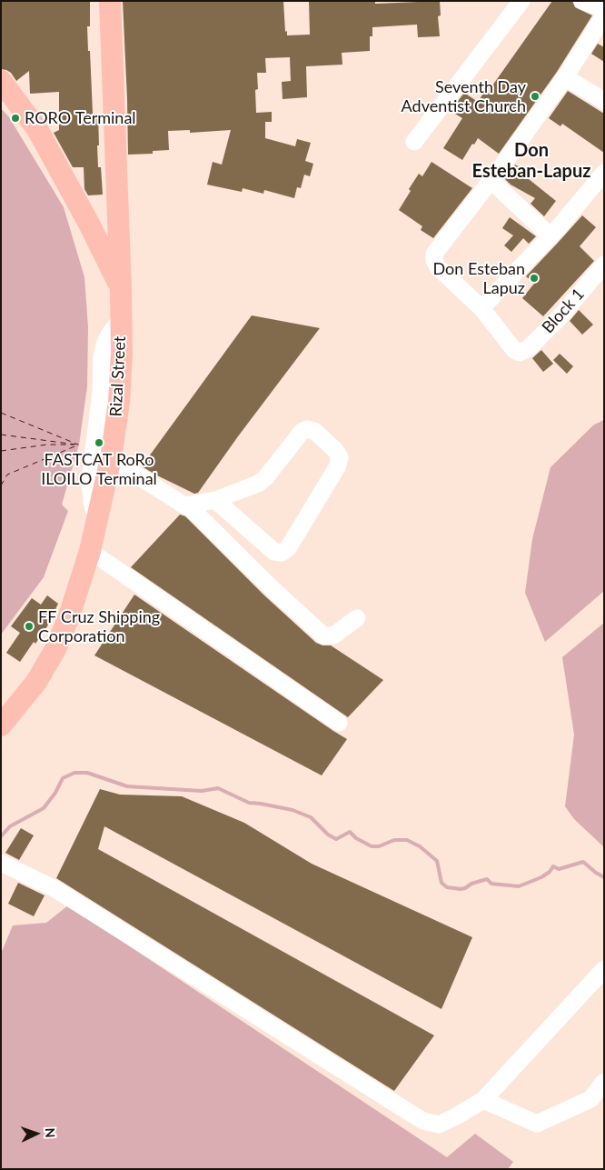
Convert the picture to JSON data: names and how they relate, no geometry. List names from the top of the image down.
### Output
{
  "streets": {
    "main road": ["Rizal Street"],
    "street": ["Block 1"]
  },
  "districts": ["Don Esteban-Lapuz"],
  "places": [
    "Seventh Day Adventist Church",
    "RORO Terminal",
    "Don Esteban Lapuz",
    "FASTCAT RoRo ILOILO Terminal",
    "FF Cruz Shipping Corporation"
  ],
  "north": "right"
}
